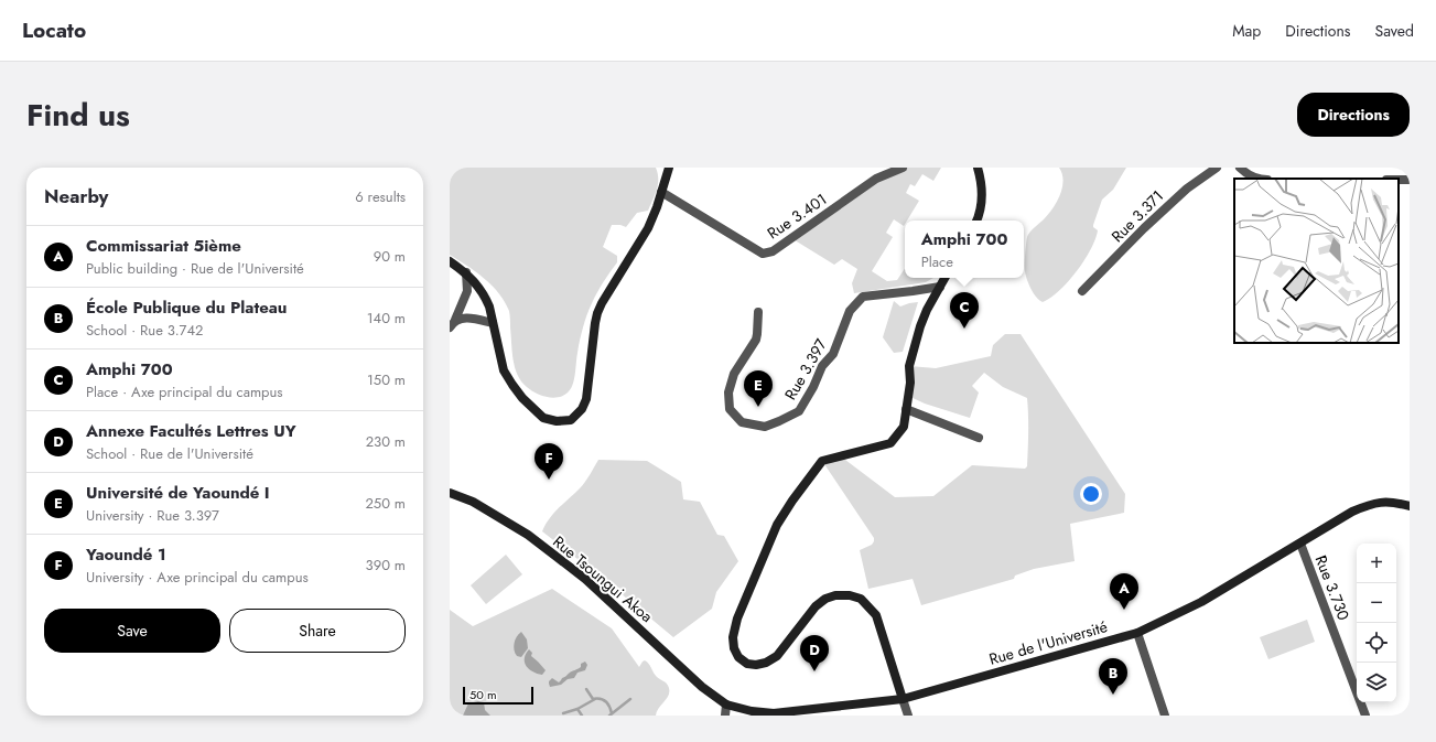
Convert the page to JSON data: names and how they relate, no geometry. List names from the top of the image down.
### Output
{
  "streets": {
    "street": [
      "Rue 3.401",
      "Rue 3.371",
      "Rue 3.397",
      "Rue Tsoungui Akoa",
      "Rue 3.730",
      "Rue de l'Université"
    ]
  },
  "crossings": [
    ["Rue Tsoungui Akoa", "Rue de l'Université"],
    ["Rue 3.730", "Rue de l'Université"]
  ],
  "scale_bar": "50 m",
  "page": {
    "header": "Locato",
    "nav": ["Map", "Directions", "Saved"],
    "title": "Find us",
    "buttons": [
      "Directions",
      ["Save", "Share"]
    ],
    "heading": ["Nearby", "6 results"],
    "popup": ["Amphi 700", "Place"],
    "list": [
      {
        "mark": "A",
        "name": "Commissariat 5ième",
        "note": "Public building · Rue de l'Université",
        "value": "90 m"
      },
      {
        "mark": "B",
        "name": "École Publique du Plateau",
        "note": "School · Rue 3.742",
        "value": "140 m"
      },
      {
        "mark": "C",
        "name": "Amphi 700",
        "note": "Place · Axe principal du campus",
        "value": "150 m"
      },
      {
        "mark": "D",
        "name": "Annexe Facultés Lettres UY",
        "note": "School · Rue de l'Université",
        "value": "230 m"
      },
      {
        "mark": "E",
        "name": "Université de Yaoundé I",
        "note": "University · Rue 3.397",
        "value": "250 m"
      },
      {
        "mark": "F",
        "name": "Yaoundé 1",
        "note": "University · Axe principal du campus",
        "value": "390 m"
      }
    ],
    "pins": [
      "C",
      "E",
      "F",
      "A",
      "D",
      "B"
    ],
    "map_buttons": ["+", "−"],
    "scale": "50 m"
  }
}
